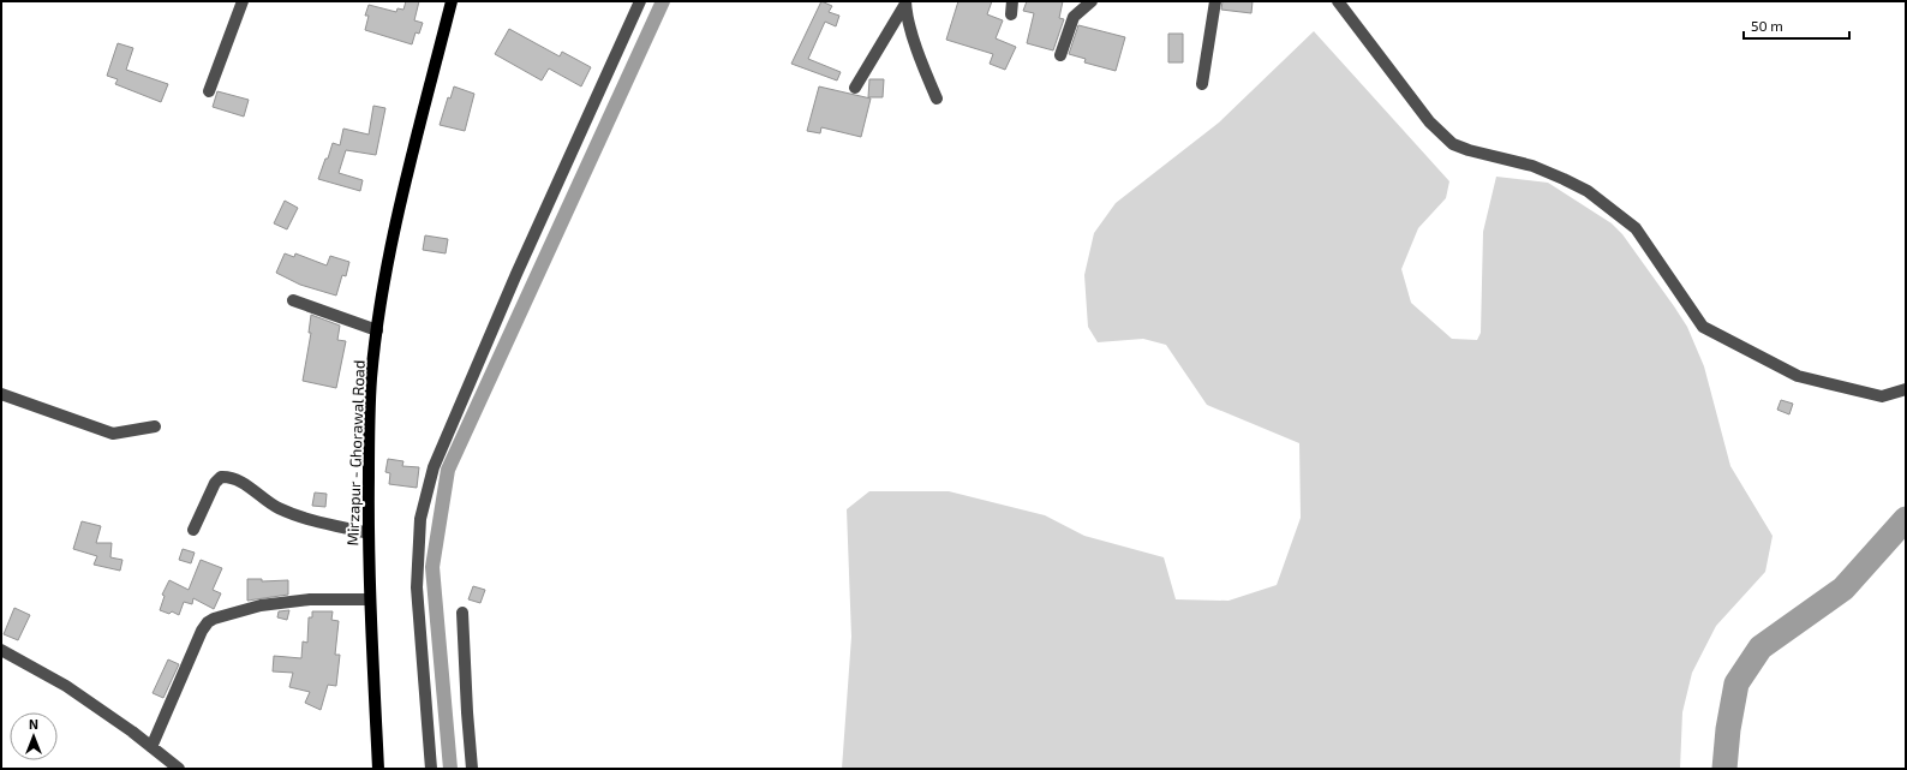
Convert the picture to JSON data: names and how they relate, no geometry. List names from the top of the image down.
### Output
{
  "streets": {
    "main road": ["Mirzapur - Ghorawal Road"]
  },
  "scale_bar": "50 m",
  "north": "top"
}
